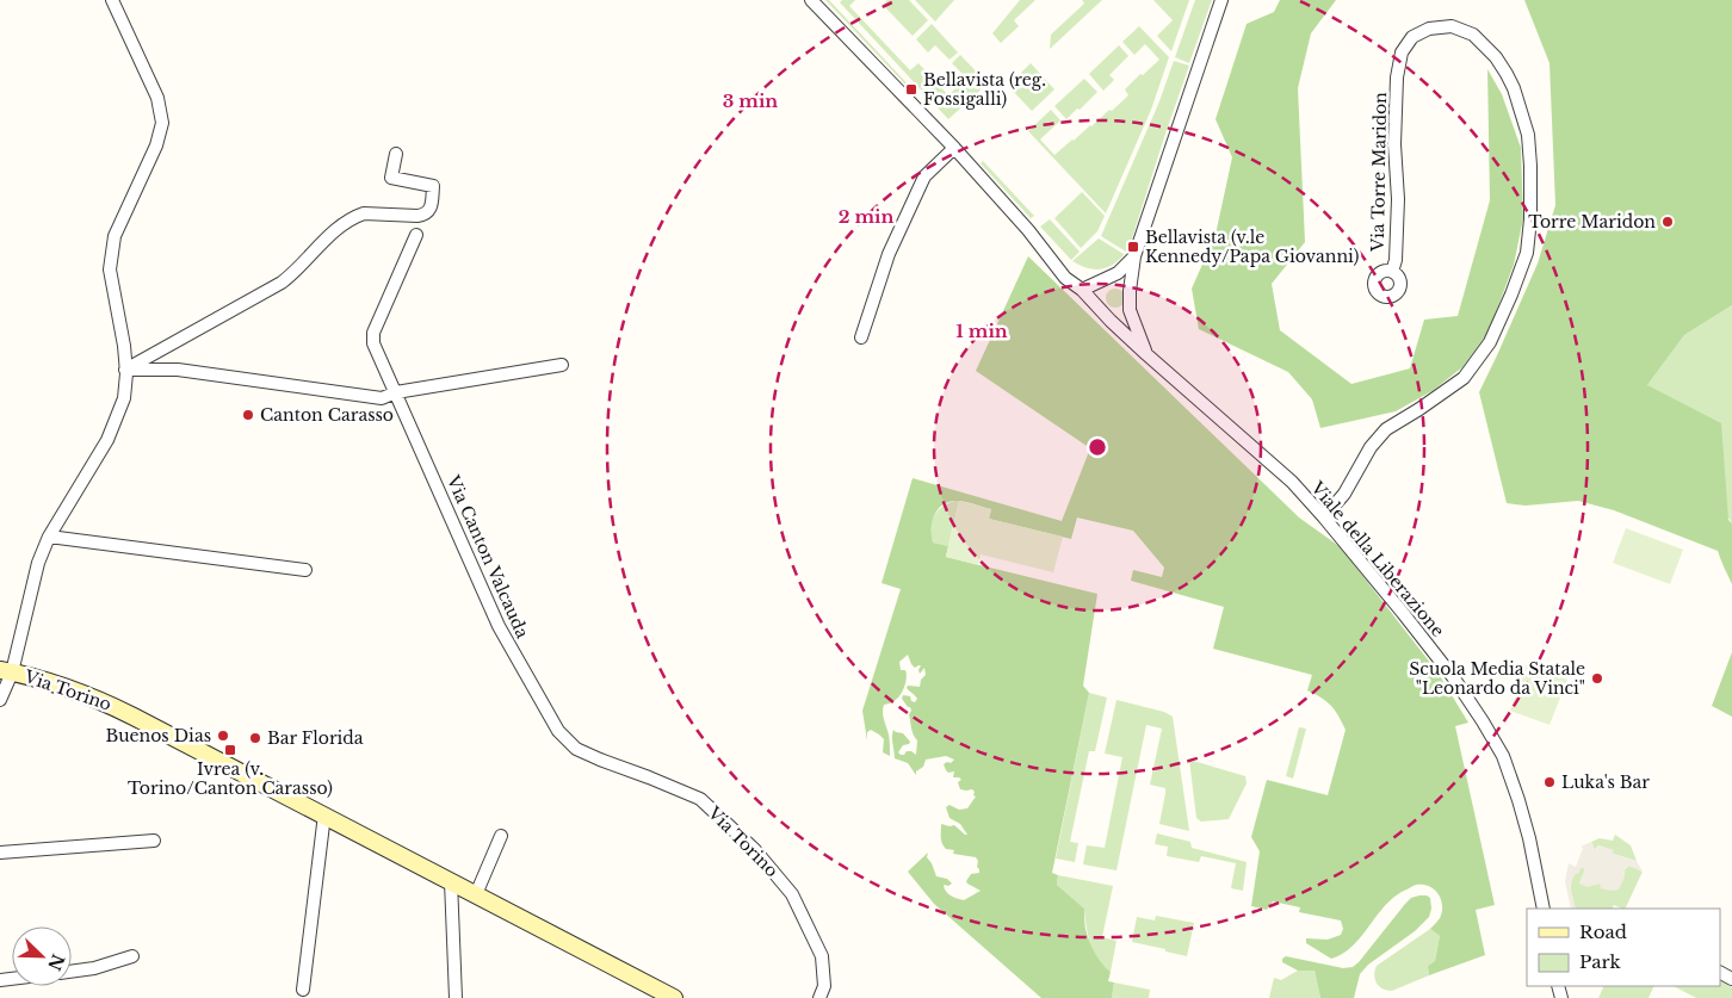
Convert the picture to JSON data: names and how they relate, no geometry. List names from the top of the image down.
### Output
{
  "streets": {
    "street": [
      "Via Torre Maridon",
      "Via Canton Valcauda",
      "Viale della Liberazione",
      "Via Torino"
    ]
  },
  "crossings": [
    ["Via Torre Maridon", "Viale della Liberazione"],
    ["Via Canton Valcauda", "Via Torino"]
  ],
  "places": {
    "transit": ["Bellavista (reg. Fossigalli)", "Bellavista (v.le Kennedy/Papa Giovanni)", "Ivrea (v. Torino/Canton Carasso)"],
    "other": [
      "Torre Maridon",
      "Canton Carasso",
      "Scuola Media Statale \"Leonardo da Vinci\"",
      "Buenos Dias",
      "Bar Florida",
      "Luka's Bar"
    ]
  },
  "legend": ["Road", "Park"],
  "north": "bottom right",
  "rings": ["3 min", "2 min", "1 min"]
}
